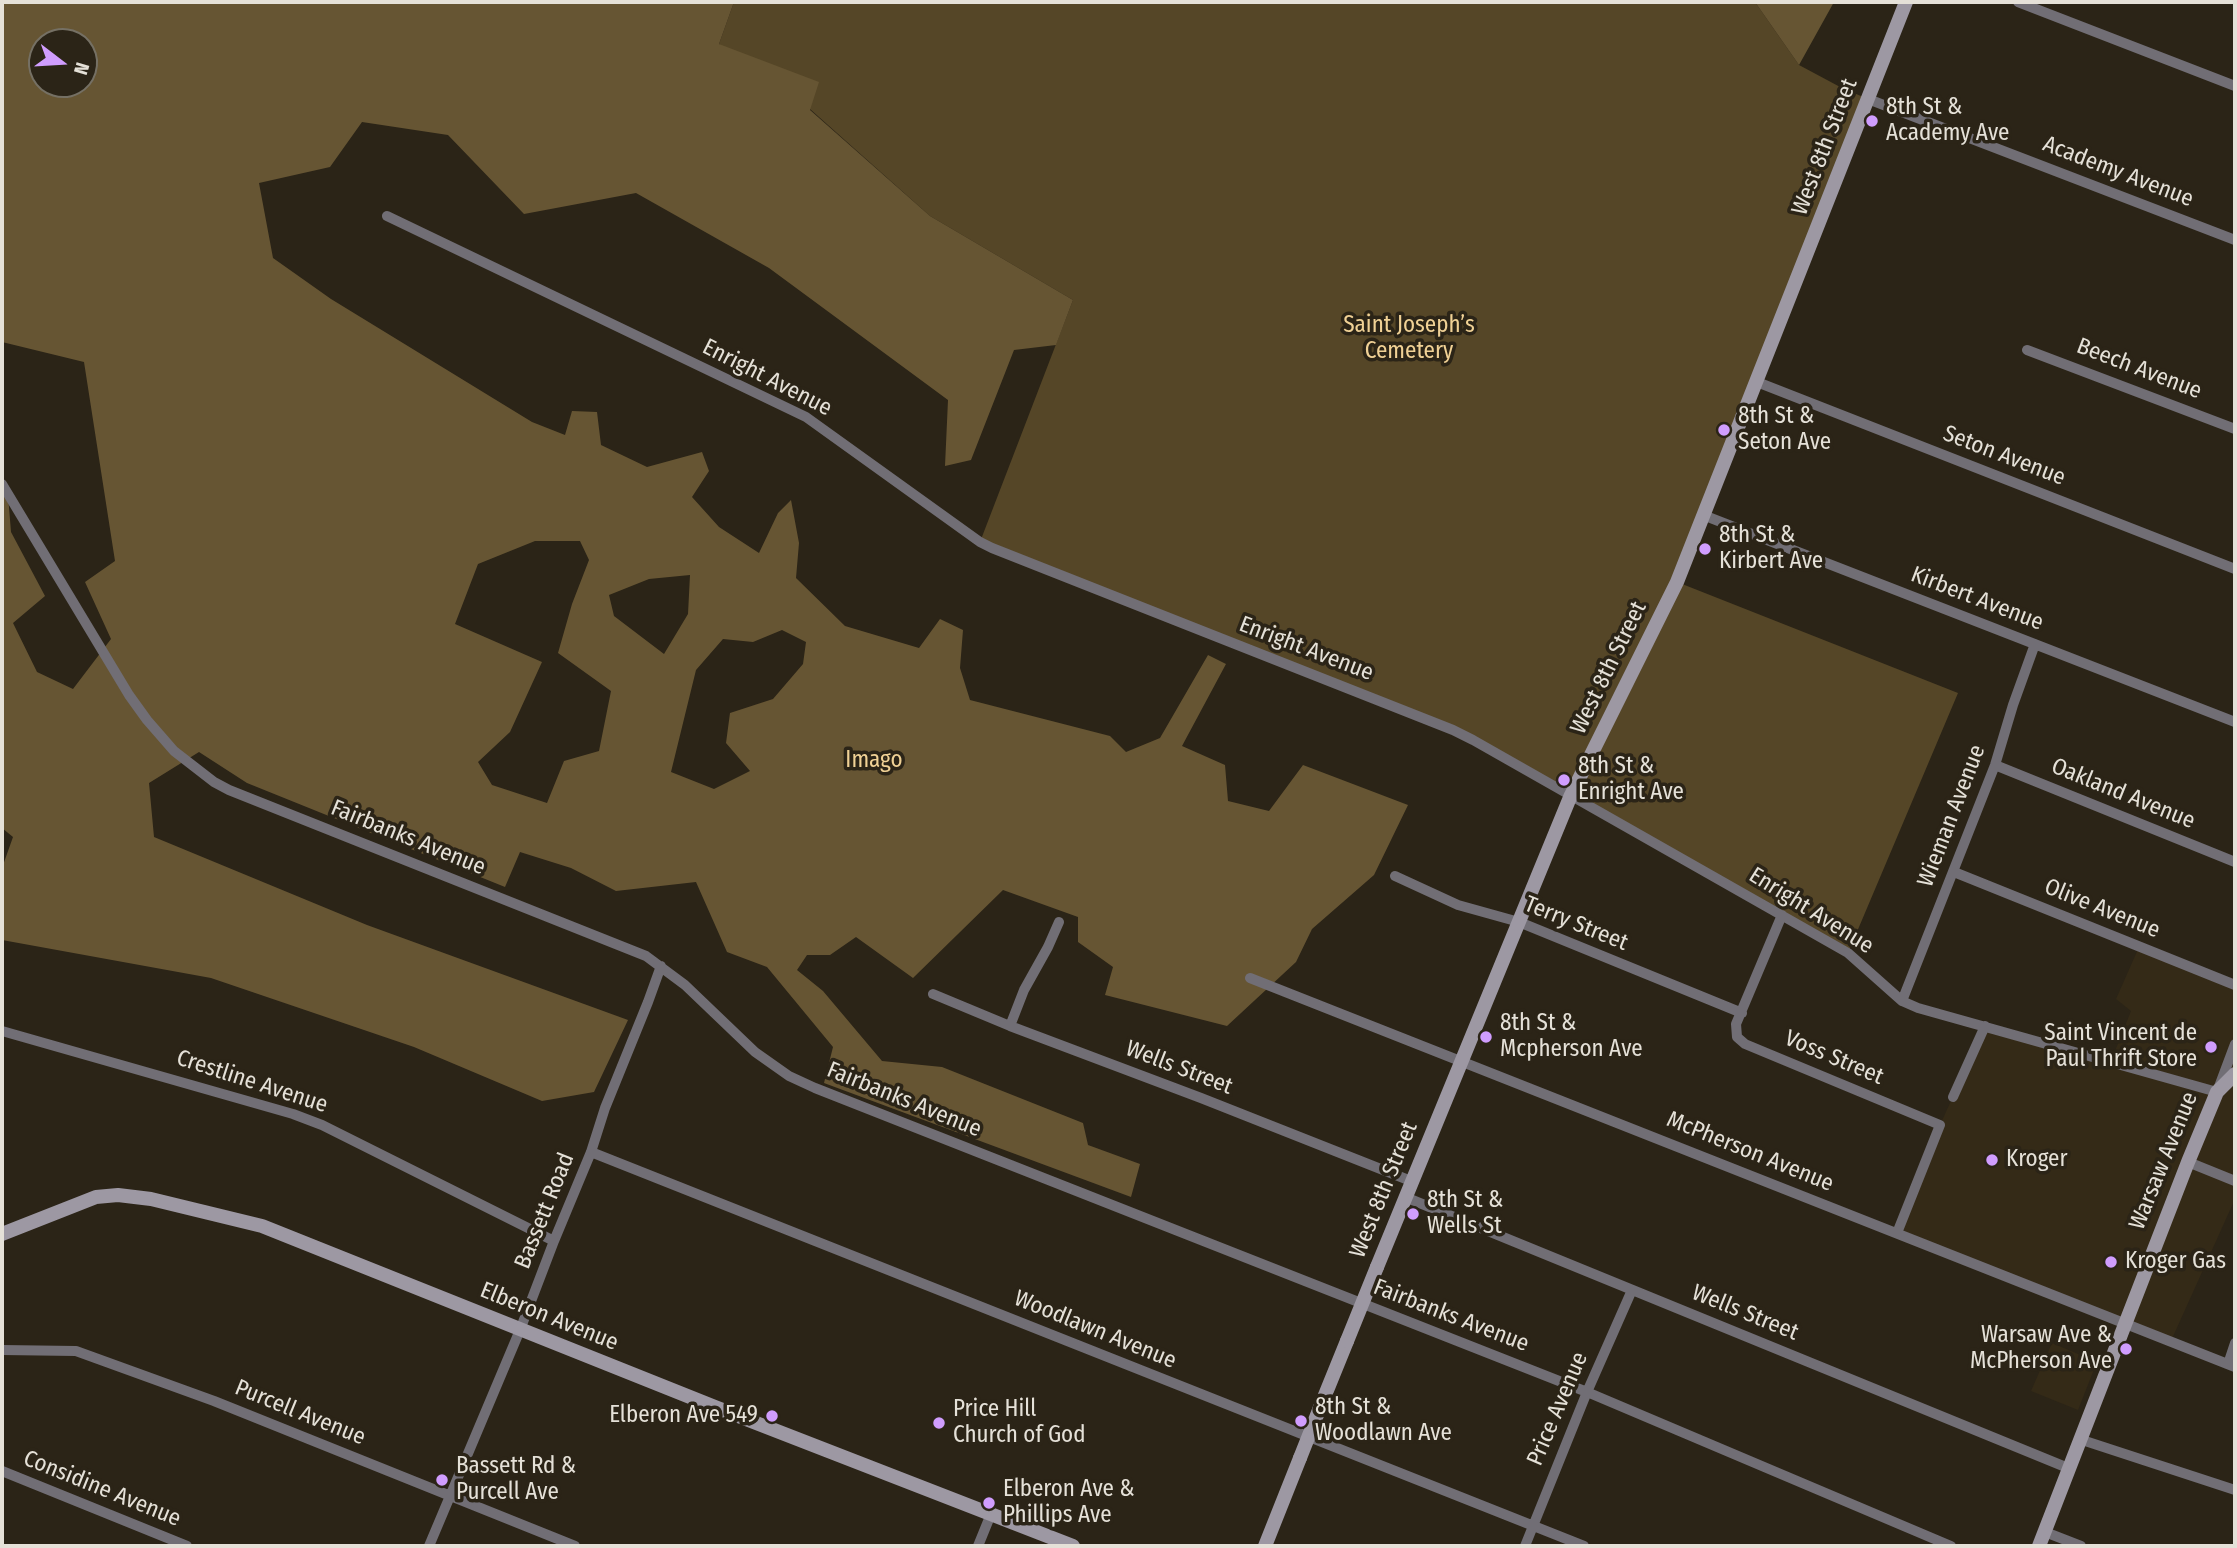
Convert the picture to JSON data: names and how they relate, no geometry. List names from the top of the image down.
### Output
{
  "streets": {
    "street": [
      "West 8th Street",
      "Academy Avenue",
      "Beech Avenue",
      "Enright Avenue",
      "Seton Avenue",
      "Kirbert Avenue",
      "Oakland Avenue",
      "Wieman Avenue",
      "Fairbanks Avenue",
      "Olive Avenue",
      "Terry Street",
      "Voss Street",
      "Wells Street",
      "Crestline Avenue",
      "McPherson Avenue",
      "Warsaw Avenue",
      "Bassett Road",
      "Elberon Avenue",
      "Woodlawn Avenue",
      "Price Avenue",
      "Purcell Avenue",
      "Considine Avenue"
    ]
  },
  "crossings": [
    ["West 8th Street", "Academy Avenue"],
    ["West 8th Street", "Enright Avenue"],
    ["West 8th Street", "Seton Avenue"],
    ["West 8th Street", "Kirbert Avenue"],
    ["West 8th Street", "Terry Street"],
    ["West 8th Street", "Wells Street"],
    ["West 8th Street", "McPherson Avenue"],
    ["Enright Avenue", "Wieman Avenue"],
    ["Enright Avenue", "Warsaw Avenue"],
    ["Kirbert Avenue", "Wieman Avenue"],
    ["Oakland Avenue", "Wieman Avenue"],
    ["Wieman Avenue", "Olive Avenue"],
    ["Fairbanks Avenue", "Bassett Road"],
    ["Fairbanks Avenue", "Price Avenue"],
    ["Terry Street", "Voss Street"],
    ["Voss Street", "McPherson Avenue"],
    ["Wells Street", "Warsaw Avenue"],
    ["Wells Street", "Price Avenue"],
    ["Crestline Avenue", "Bassett Road"],
    ["McPherson Avenue", "Warsaw Avenue"],
    ["Bassett Road", "Elberon Avenue"],
    ["Bassett Road", "Woodlawn Avenue"],
    ["Bassett Road", "Purcell Avenue"],
    ["Woodlawn Avenue", "Price Avenue"]
  ],
  "parks": ["Saint Joseph’s Cemetery", "Imago"],
  "places": [
    "8th St & Academy Ave",
    "8th St & Seton Ave",
    "8th St & Kirbert Ave",
    "8th St & Enright Ave",
    "8th St & Mcpherson Ave",
    "Saint Vincent de Paul Thrift Store",
    "Kroger",
    "8th St & Wells St",
    "Kroger Gas",
    "Warsaw Ave & McPherson Ave",
    "Elberon Ave 549",
    "8th St & Woodlawn Ave",
    "Price Hill Church of God",
    "Bassett Rd & Purcell Ave",
    "Elberon Ave & Phillips Ave"
  ],
  "north": "right"
}
